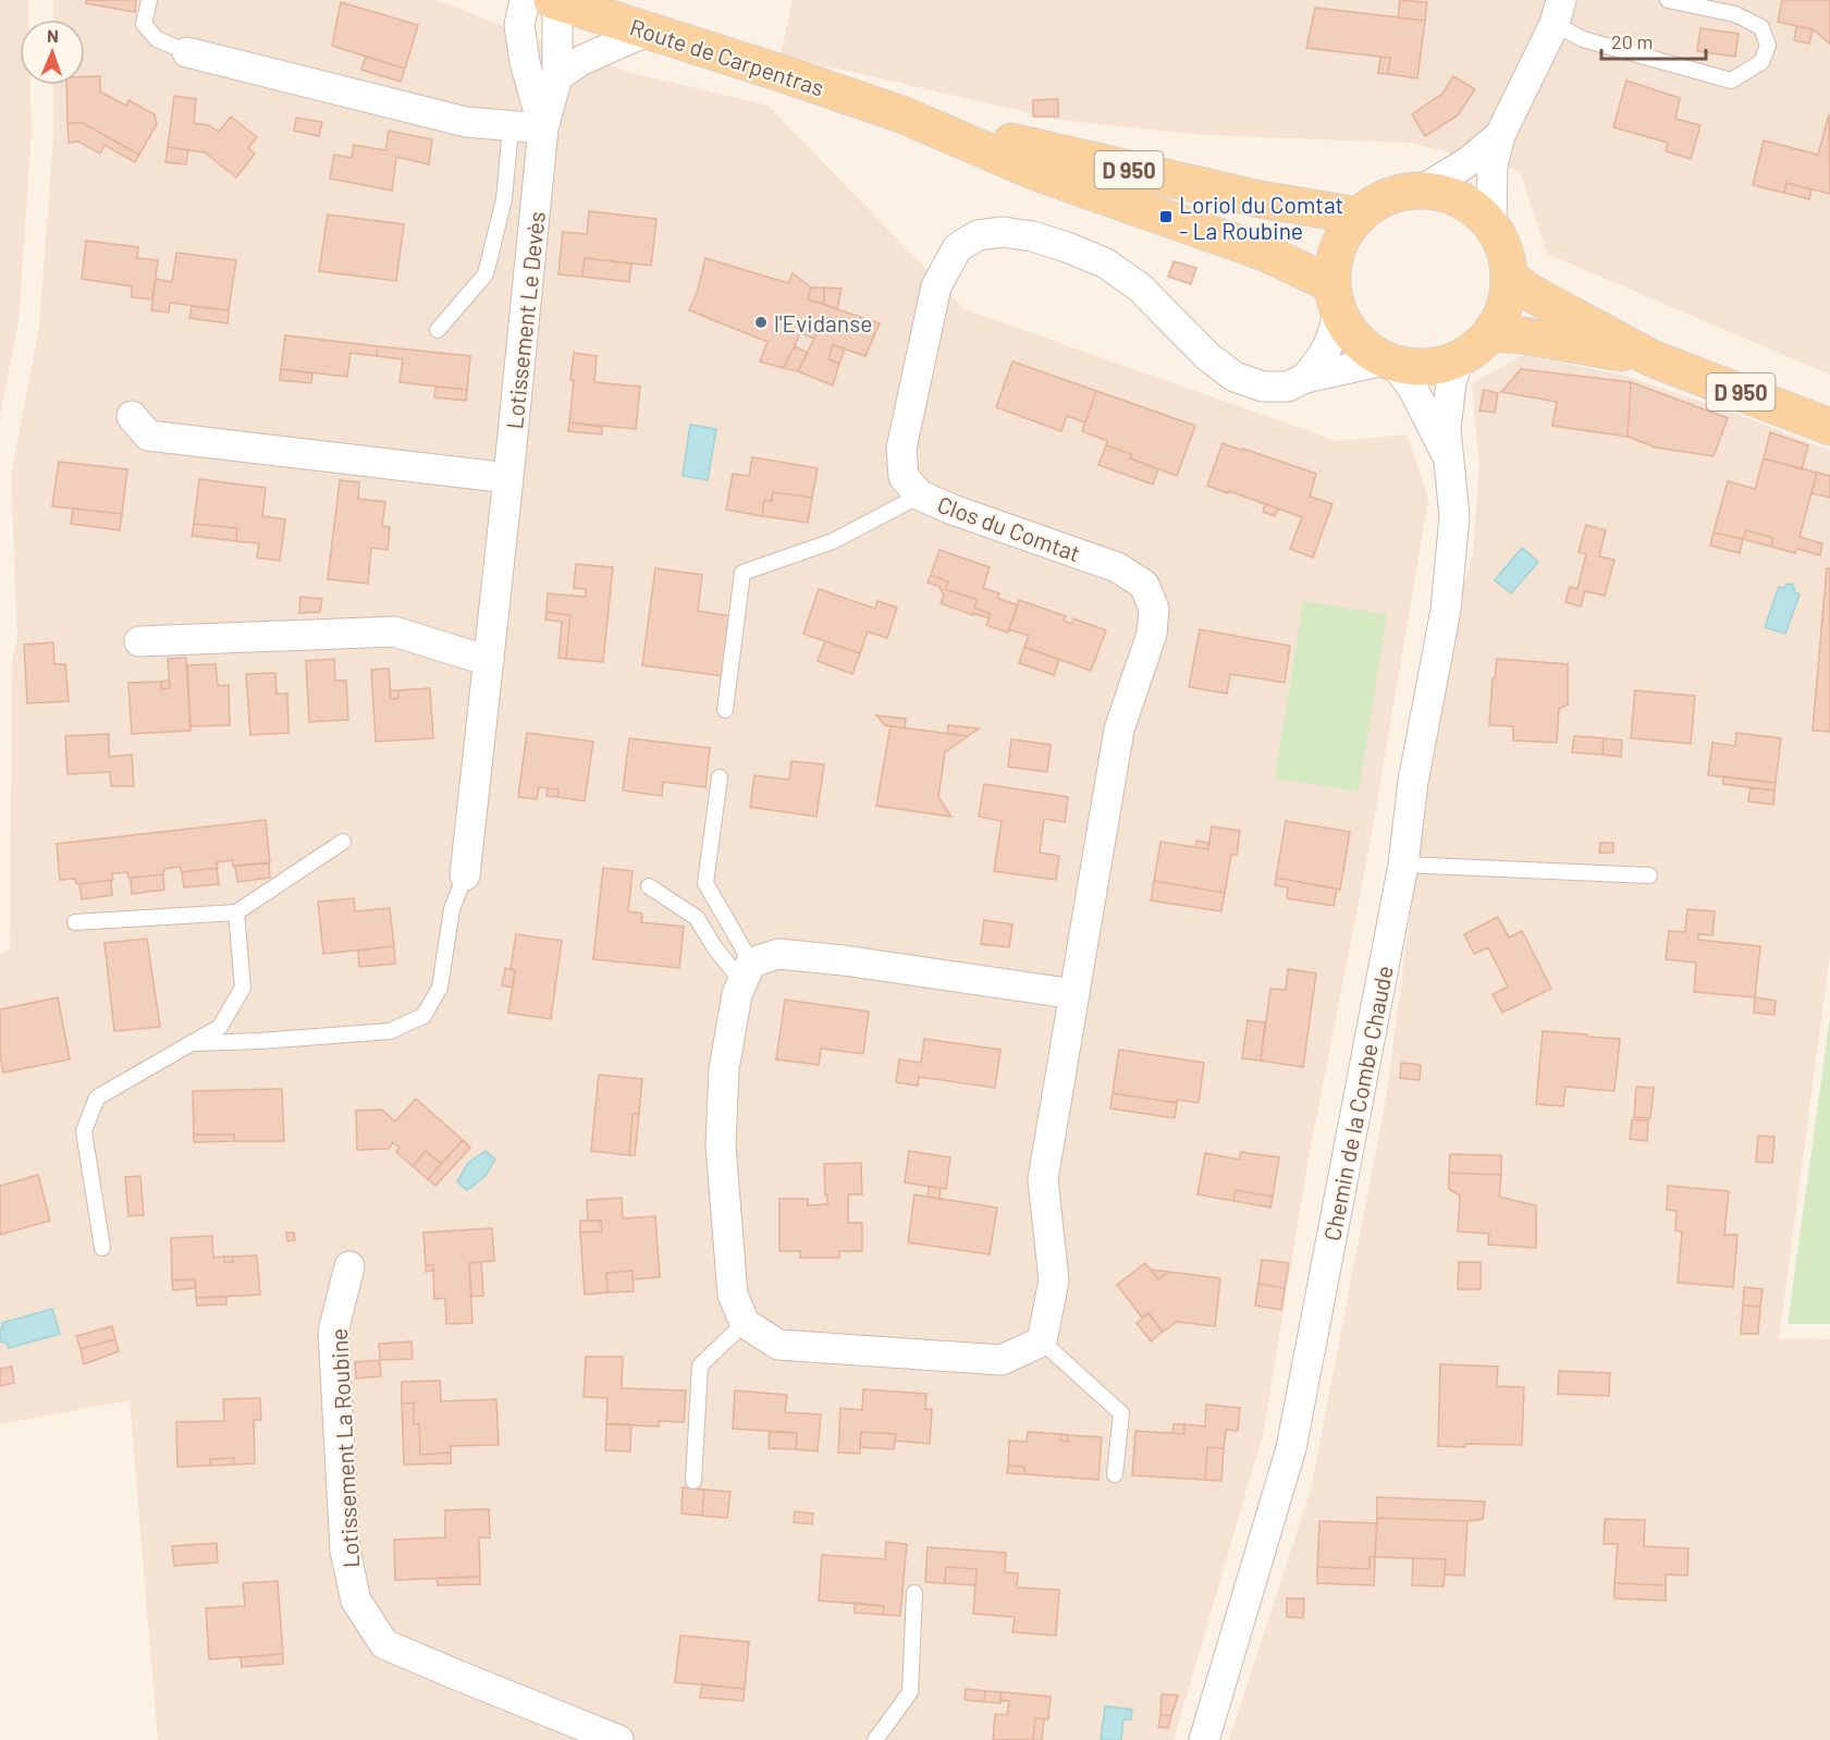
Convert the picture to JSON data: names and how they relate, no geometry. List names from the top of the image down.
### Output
{
  "streets": {
    "main road": ["Route de Carpentras", "D 950"],
    "street": [
      "Lotissement Le Devès",
      "Clos du Comtat",
      "Chemin de la Combe Chaude",
      "Lotissement La Roubine"
    ]
  },
  "crossings": [
    ["Route de Carpentras", "D 950"],
    ["Route de Carpentras", "Clos du Comtat"],
    ["Route de Carpentras", "Chemin de la Combe Chaude"],
    ["D 950", "Clos du Comtat"],
    ["D 950", "Chemin de la Combe Chaude"],
    ["Clos du Comtat", "Chemin de la Combe Chaude"]
  ],
  "places": {
    "transit": ["Loriol du Comtat - La Roubine"],
    "other": ["l'Evidanse"]
  },
  "scale_bar": "20 m",
  "north": "top"
}
